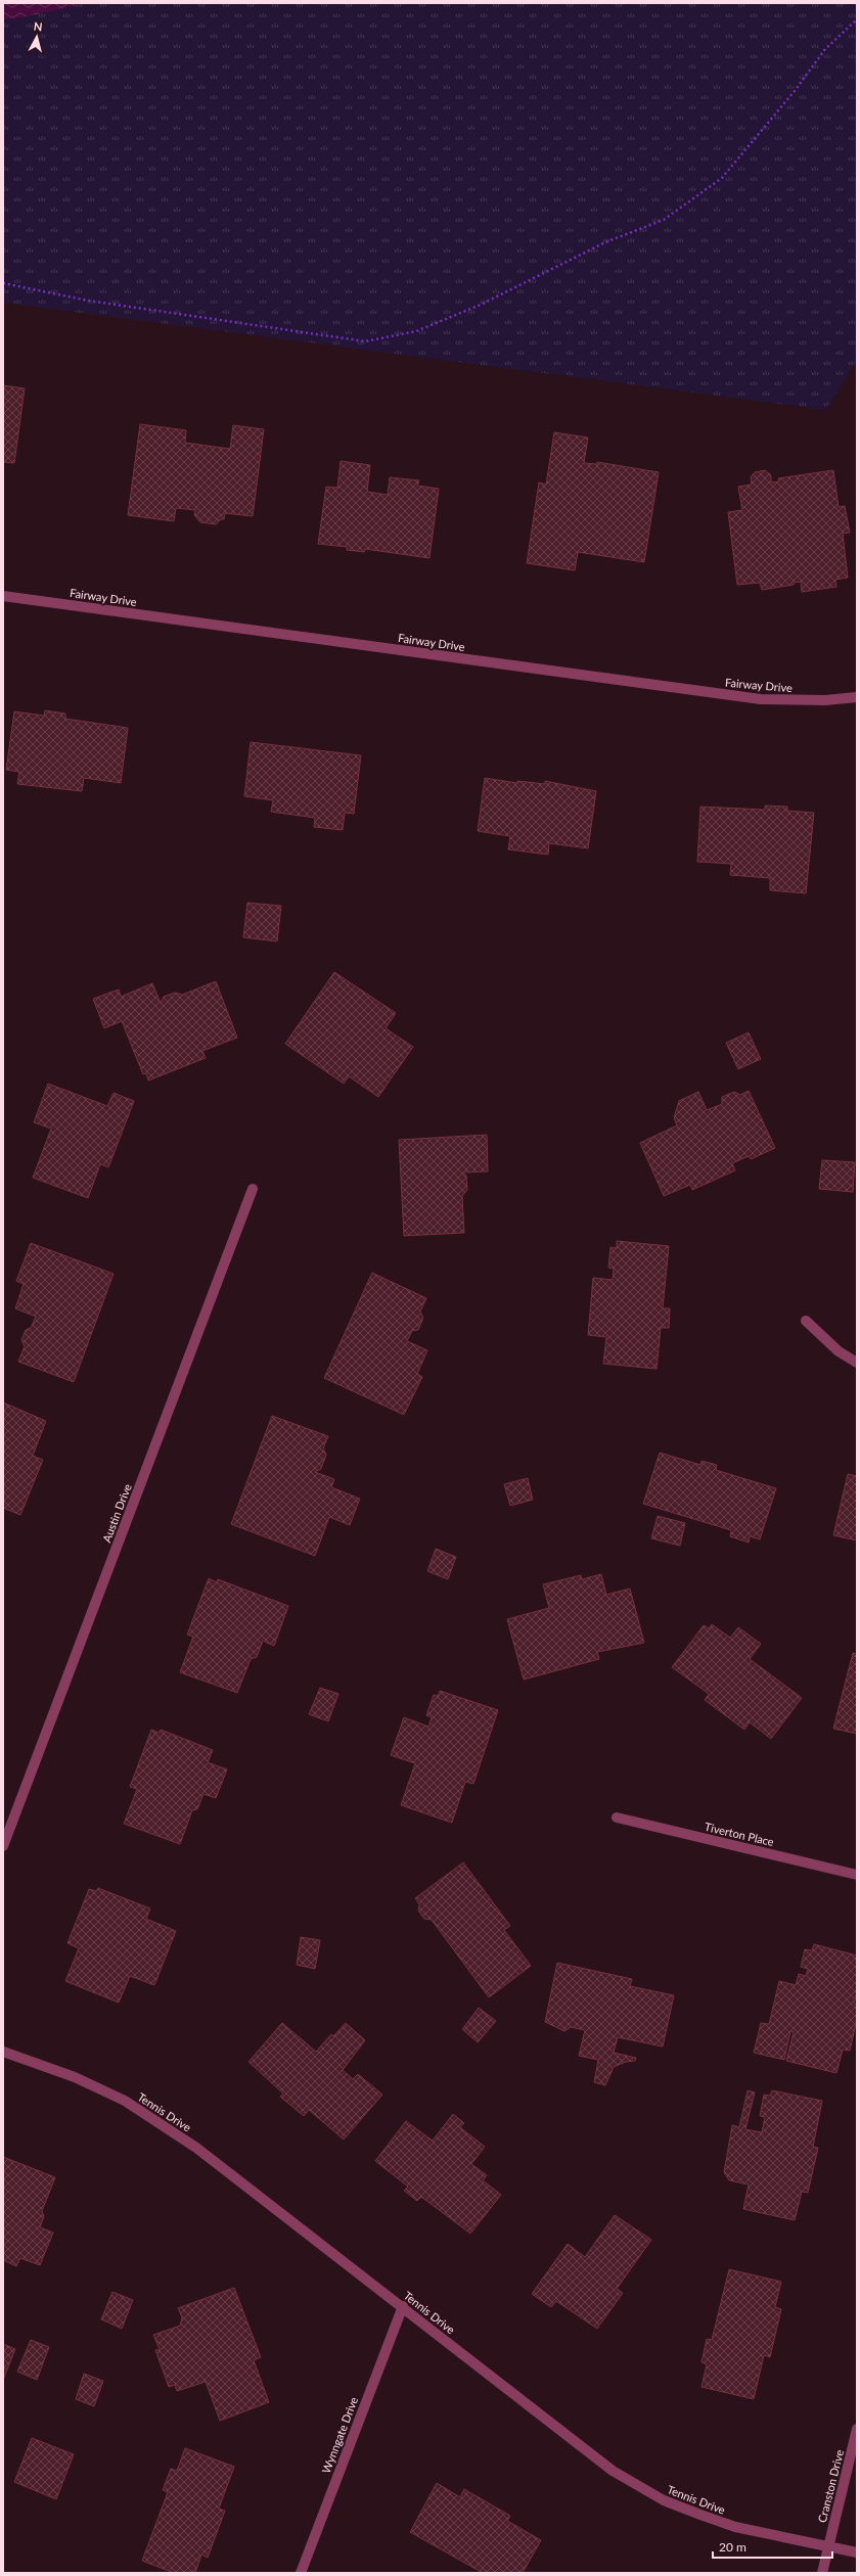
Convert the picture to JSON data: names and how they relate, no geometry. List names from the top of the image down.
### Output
{
  "streets": {
    "street": [
      "Fairway Drive",
      "Austin Drive",
      "Tiverton Place",
      "Tennis Drive",
      "Wynngate Drive",
      "Cranston Drive"
    ]
  },
  "crossings": [
    ["Tennis Drive", "Wynngate Drive"],
    ["Tennis Drive", "Cranston Drive"]
  ],
  "scale_bar": "20 m",
  "north": "top"
}
